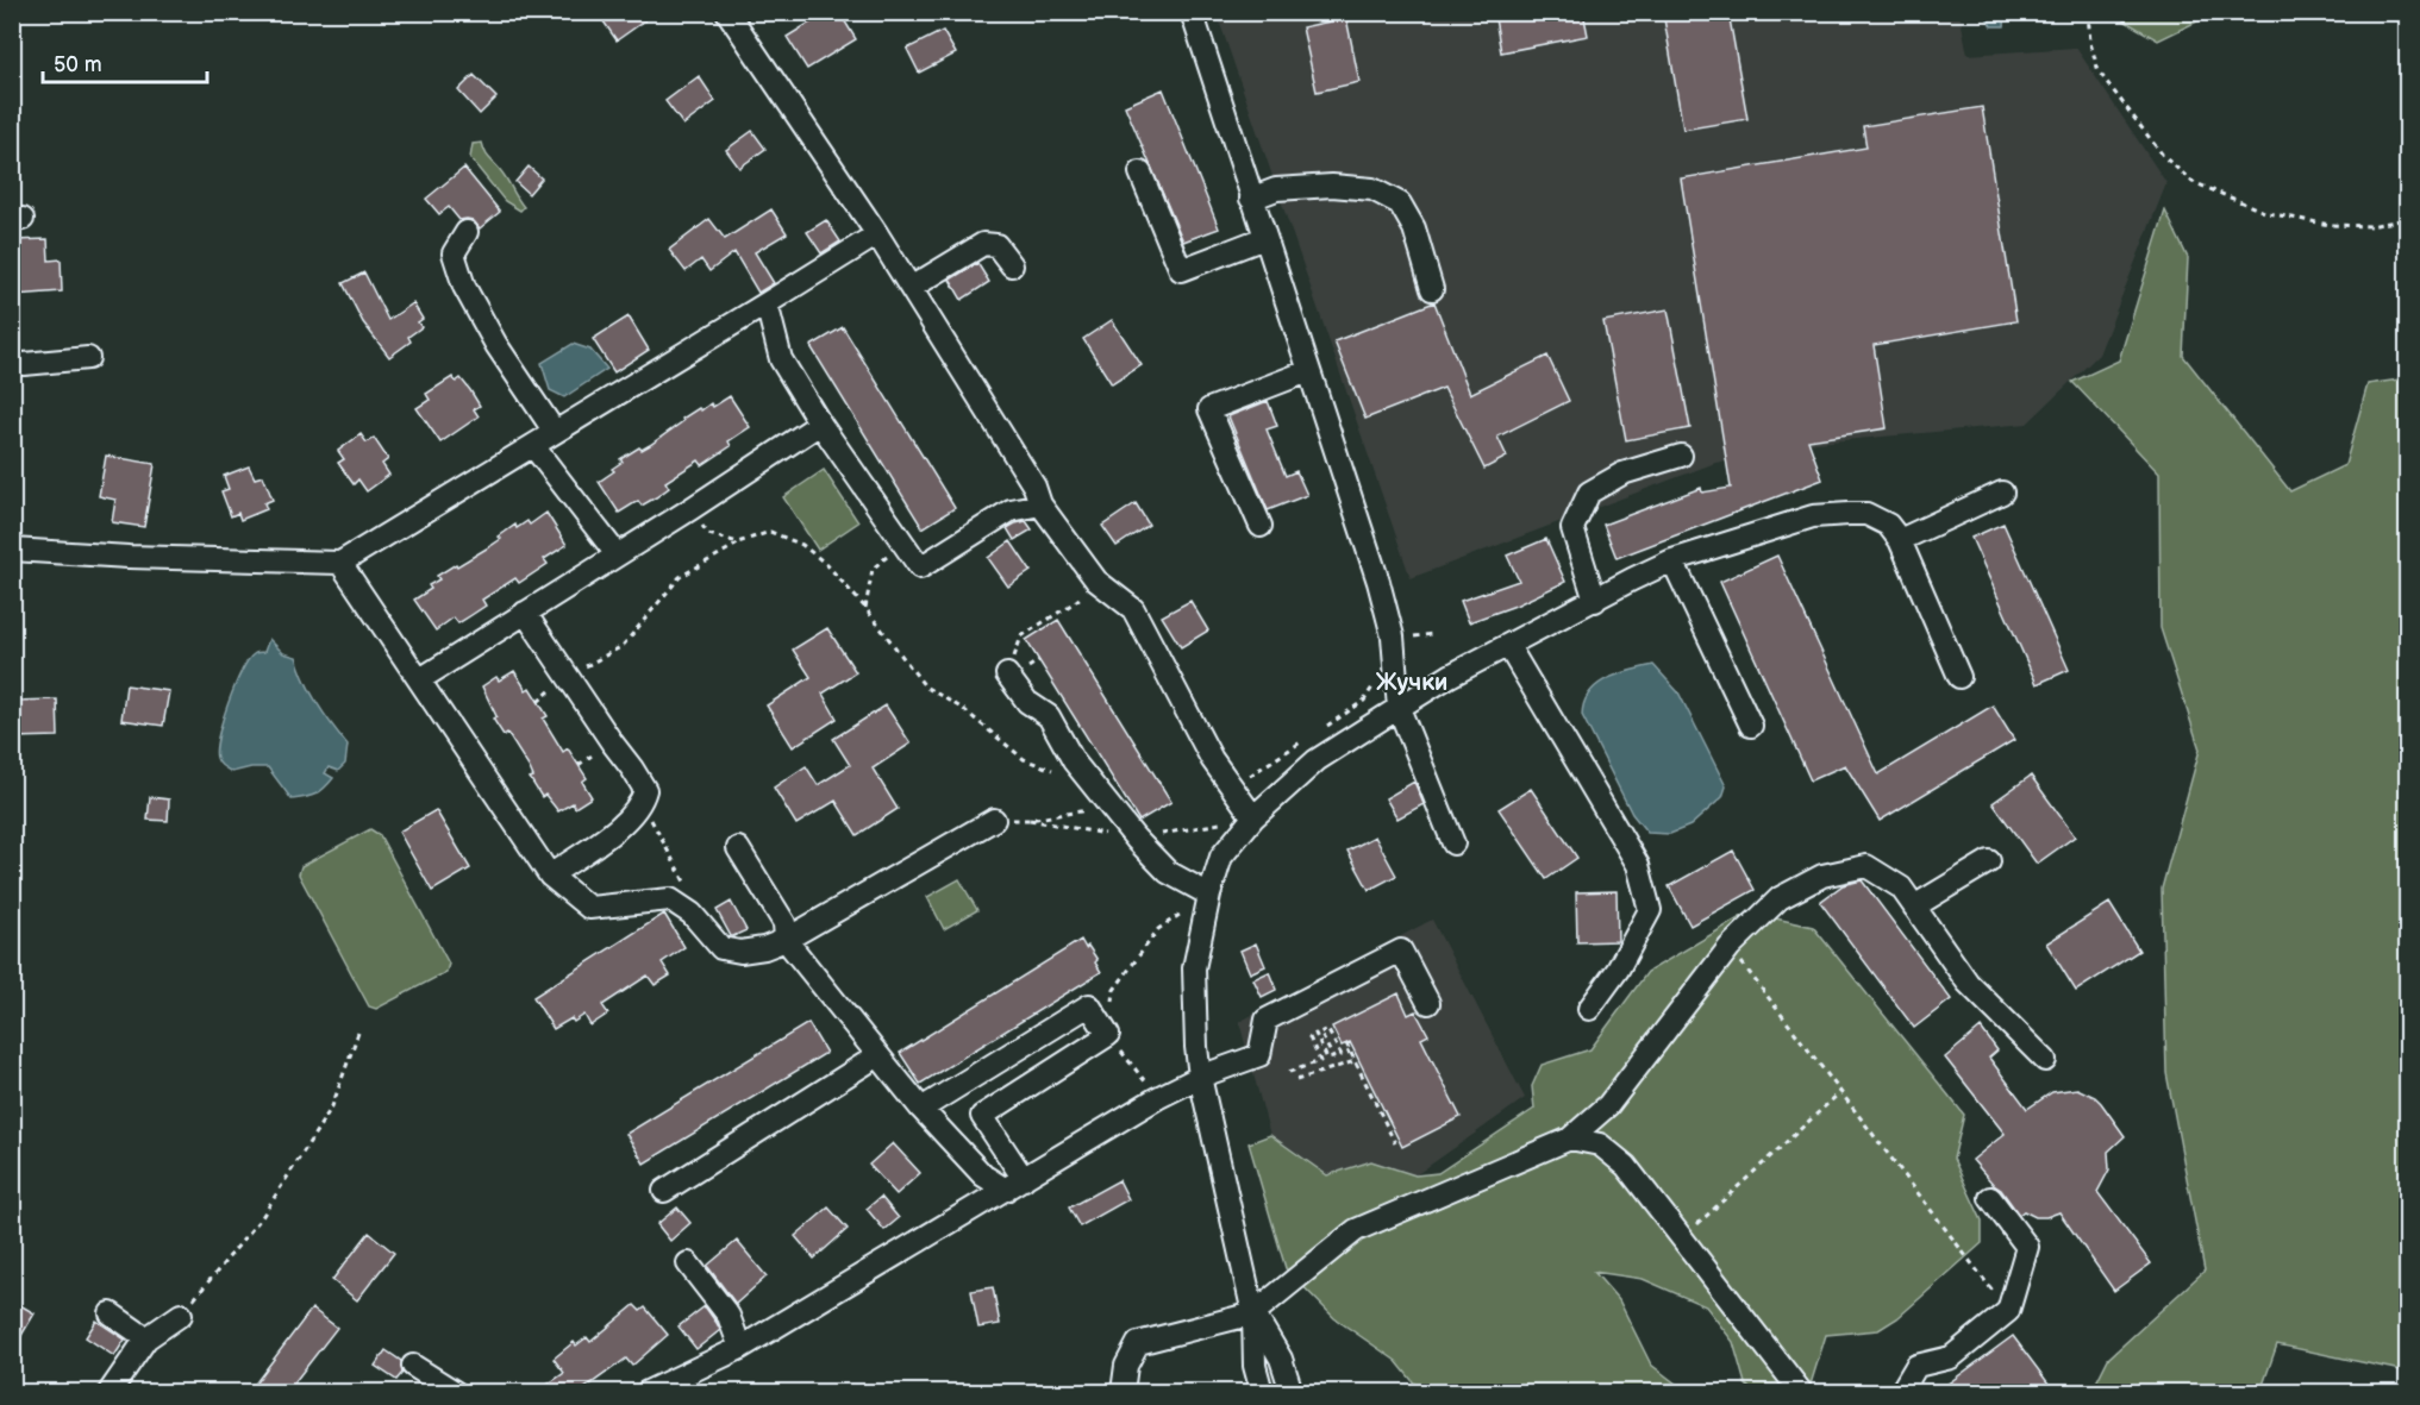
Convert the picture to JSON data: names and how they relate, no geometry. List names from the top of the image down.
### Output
{
  "districts": ["Жучки"],
  "scale_bar": "50 m"
}
